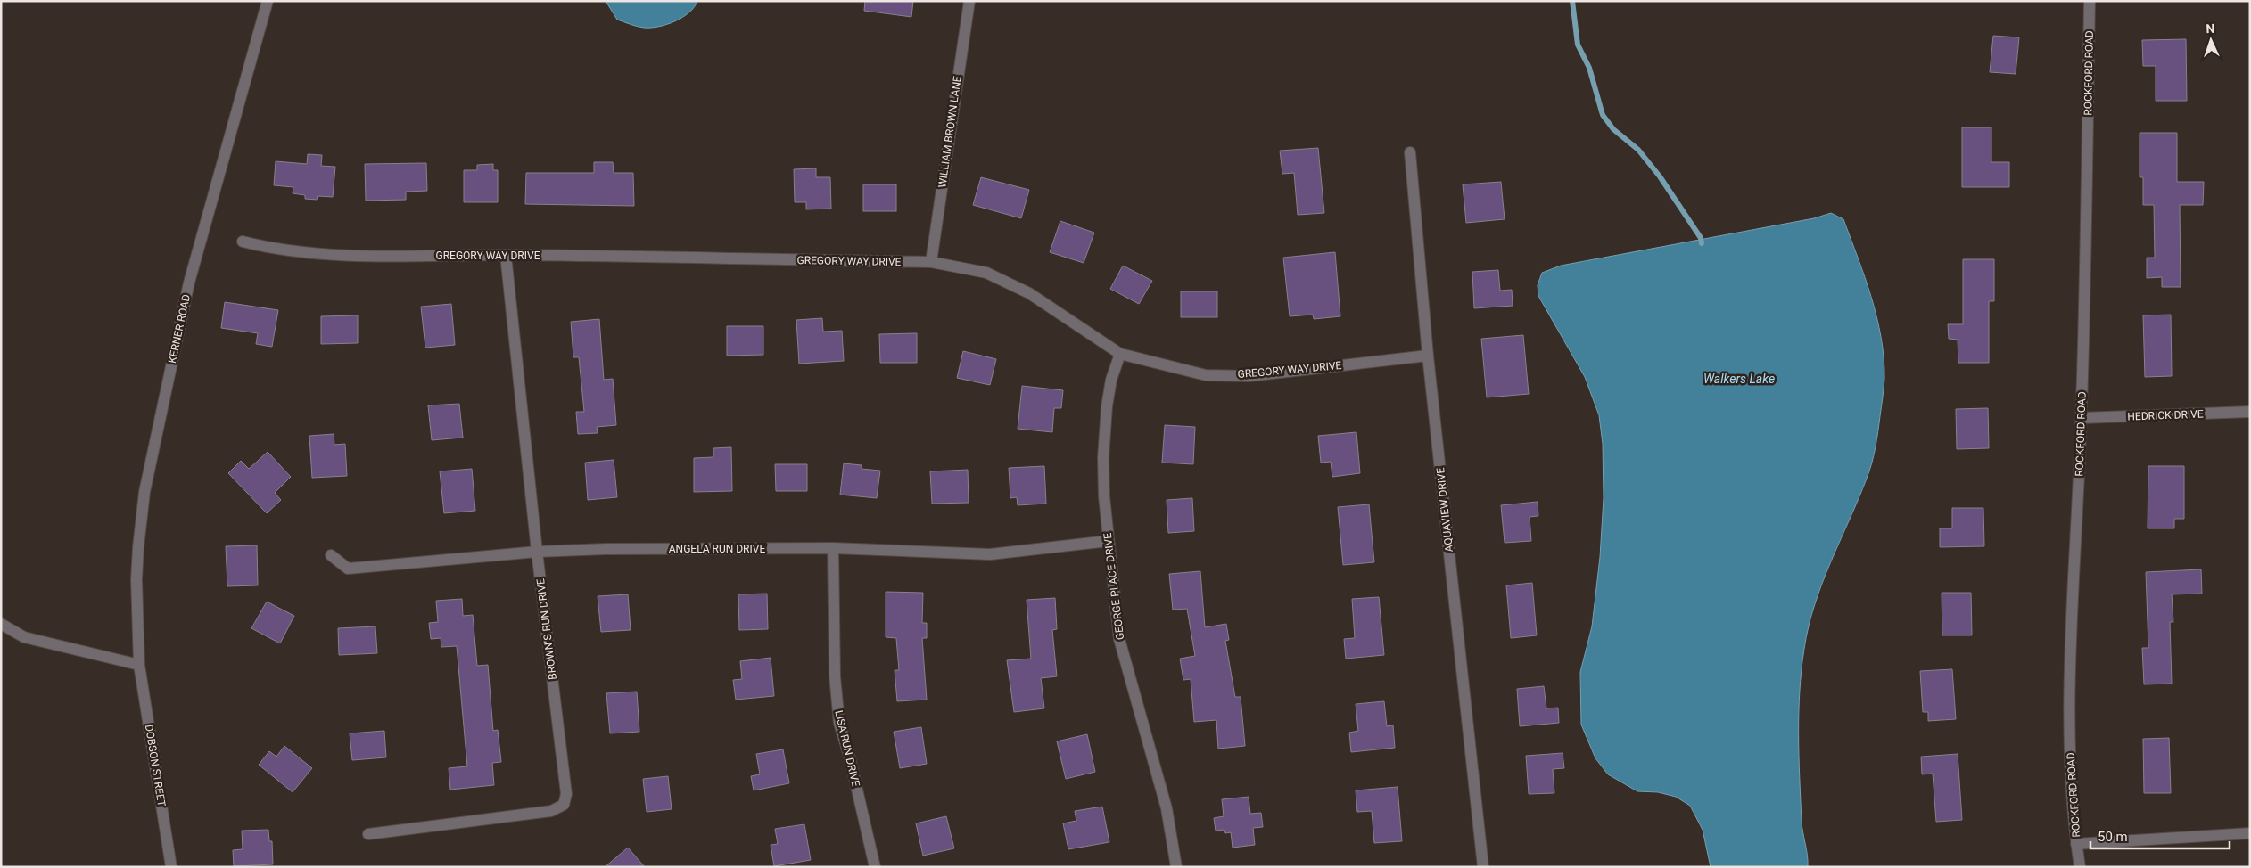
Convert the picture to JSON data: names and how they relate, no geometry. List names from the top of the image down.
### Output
{
  "streets": {
    "street": [
      "ROCKFORD ROAD",
      "WILLIAM BROWN LANE",
      "GREGORY WAY DRIVE",
      "KERNER ROAD",
      "HEDRICK DRIVE",
      "AQUAVIEW DRIVE",
      "ANGELA RUN DRIVE",
      "GEORGE PLACE DRIVE",
      "BROWN'S RUN DRIVE",
      "LISA RUN DRIVE",
      "DOBSON STREET"
    ]
  },
  "crossings": [
    ["ROCKFORD ROAD", "HEDRICK DRIVE"],
    ["WILLIAM BROWN LANE", "GREGORY WAY DRIVE"],
    ["GREGORY WAY DRIVE", "AQUAVIEW DRIVE"],
    ["GREGORY WAY DRIVE", "GEORGE PLACE DRIVE"],
    ["GREGORY WAY DRIVE", "BROWN'S RUN DRIVE"],
    ["KERNER ROAD", "DOBSON STREET"],
    ["ANGELA RUN DRIVE", "GEORGE PLACE DRIVE"],
    ["ANGELA RUN DRIVE", "BROWN'S RUN DRIVE"],
    ["ANGELA RUN DRIVE", "LISA RUN DRIVE"]
  ],
  "water": ["Walkers Lake"],
  "scale_bar": "50 m",
  "north": "top"
}
